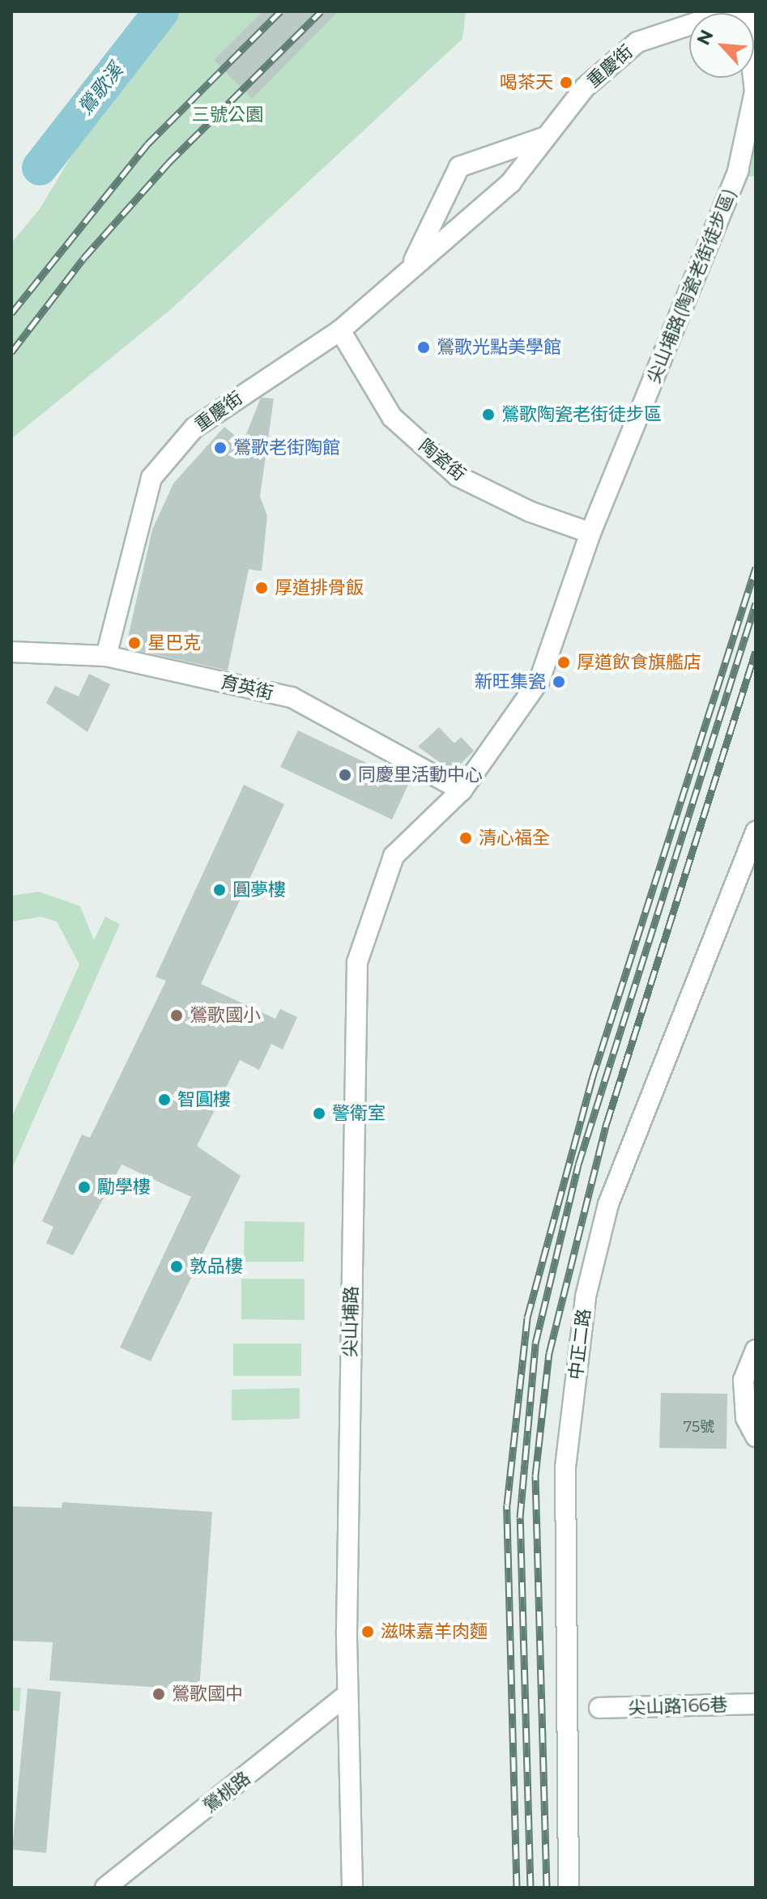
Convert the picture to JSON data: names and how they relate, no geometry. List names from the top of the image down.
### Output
{
  "streets": {
    "main road": [
      "重慶街",
      "尖山埔路(陶瓷老街徒步區)",
      "陶瓷街",
      "育英街",
      "尖山埔路",
      "中正二路",
      "尖山路166巷",
      "鶯桃路"
    ]
  },
  "crossings": [
    ["重慶街", "陶瓷街"],
    ["重慶街", "育英街"],
    ["尖山埔路(陶瓷老街徒步區)", "陶瓷街"],
    ["尖山埔路(陶瓷老街徒步區)", "育英街"],
    ["尖山埔路(陶瓷老街徒步區)", "尖山埔路"],
    ["育英街", "尖山埔路"],
    ["尖山埔路", "鶯桃路"]
  ],
  "water": ["鶯歌溪"],
  "parks": ["三號公園"],
  "places": [
    "喝茶天",
    "鶯歌光點美學館",
    "鶯歌陶瓷老街徒步區",
    "鶯歌老街陶館",
    "厚道排骨飯",
    "星巴克",
    "厚道飲食旗艦店",
    "新旺集瓷",
    "同慶里活動中心",
    "清心福全",
    "圓夢樓",
    "鶯歌國小",
    "智圓樓",
    "警衛室",
    "勵學樓",
    "敦品樓",
    "滋味嘉羊肉麵",
    "鶯歌國中"
  ],
  "house_numbers": ["75號"],
  "north": "top left"
}
